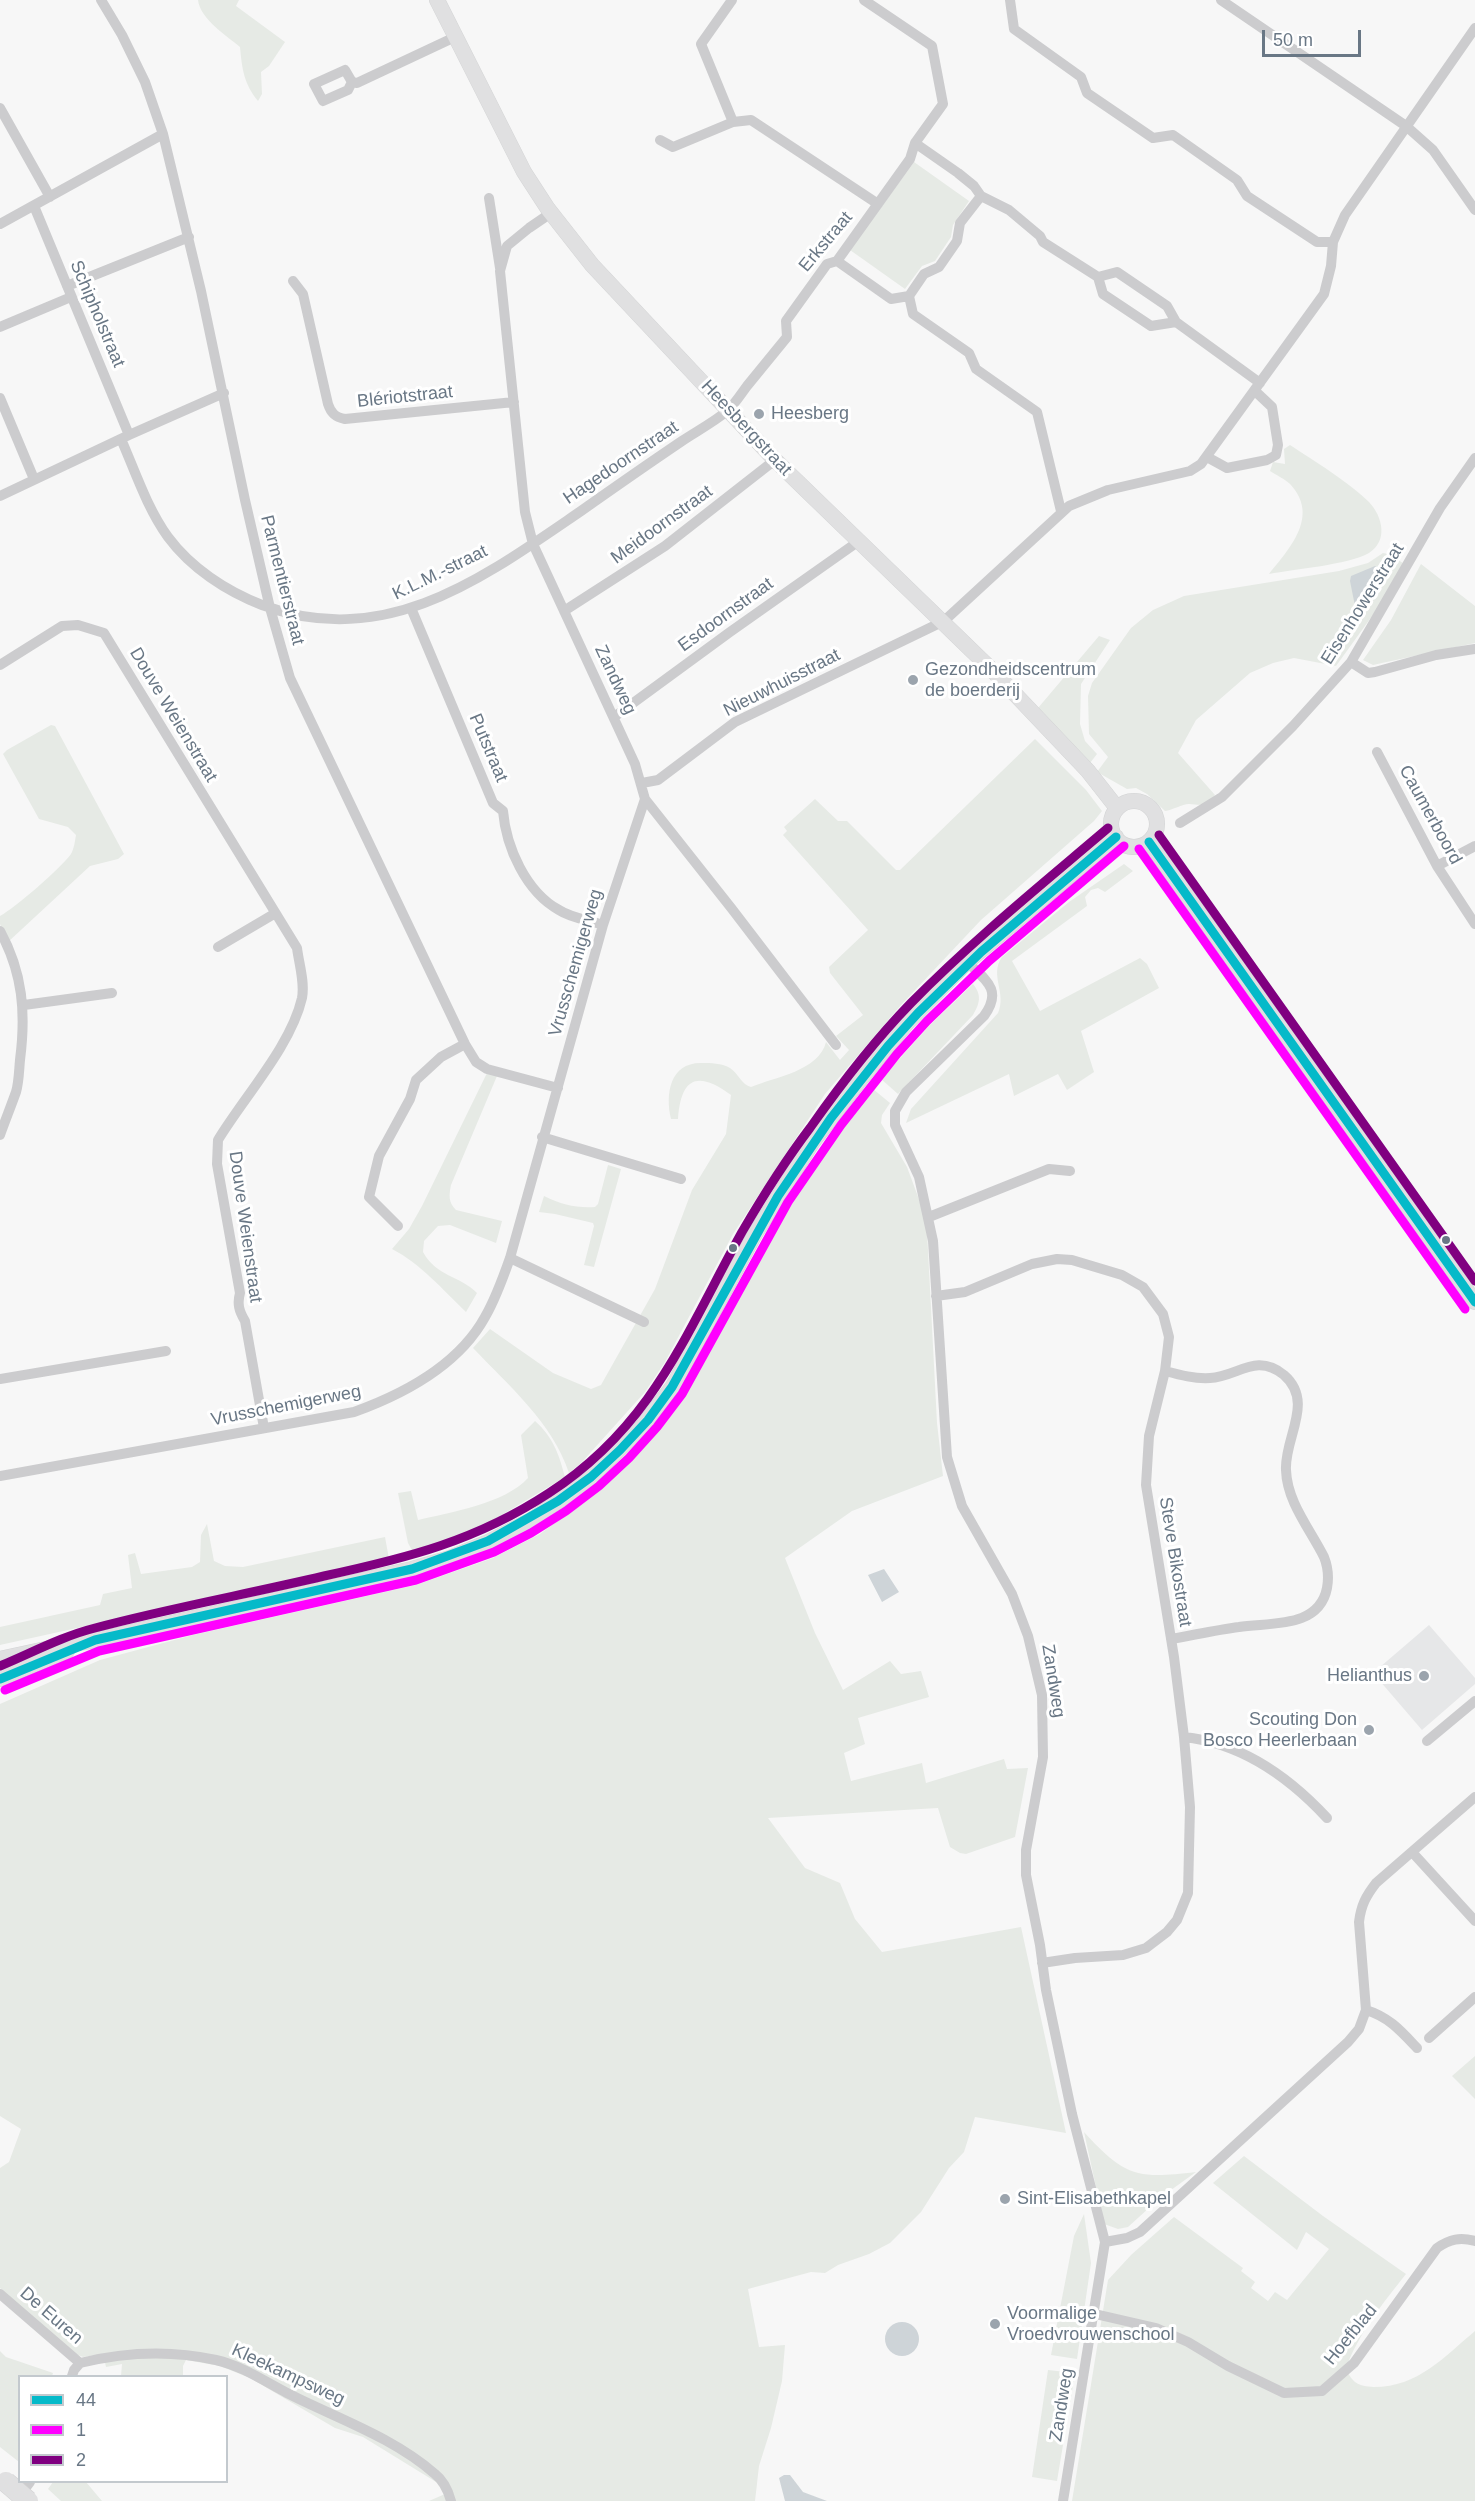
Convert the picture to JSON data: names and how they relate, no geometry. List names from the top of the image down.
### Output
{
  "streets": {
    "street": [
      "Erkstraat",
      "Schipholstraat",
      "Blériotstraat",
      "Heesbergstraat",
      "Hagedoornstraat",
      "Meidoornstraat",
      "K.L.M.-straat",
      "Parmentierstraat",
      "Eisenhowerstraat",
      "Esdoornstraat",
      "Zandweg",
      "Nieuwhuisstraat",
      "Douve Weienstraat",
      "Putstraat",
      "Caumerboord",
      "Vrusschemigerweg",
      "Steve Bikostraat",
      "De Euren",
      "Hoefblad",
      "Kleekampsweg"
    ]
  },
  "crossings": [
    ["Erkstraat", "Heesbergstraat"],
    ["Erkstraat", "Hagedoornstraat"],
    ["Schipholstraat", "K.L.M.-straat"],
    ["Blériotstraat", "Zandweg"],
    ["Heesbergstraat", "Hagedoornstraat"],
    ["Heesbergstraat", "Meidoornstraat"],
    ["Heesbergstraat", "Esdoornstraat"],
    ["Heesbergstraat", "Zandweg"],
    ["Heesbergstraat", "Nieuwhuisstraat"],
    ["Hagedoornstraat", "K.L.M.-straat"],
    ["Hagedoornstraat", "Zandweg"],
    ["Meidoornstraat", "Zandweg"],
    ["K.L.M.-straat", "Parmentierstraat"],
    ["K.L.M.-straat", "Zandweg"],
    ["K.L.M.-straat", "Putstraat"],
    ["Parmentierstraat", "Vrusschemigerweg"],
    ["Esdoornstraat", "Zandweg"],
    ["Zandweg", "Nieuwhuisstraat"],
    ["Zandweg", "Vrusschemigerweg"],
    ["Zandweg", "Steve Bikostraat"],
    ["Zandweg", "Hoefblad"],
    ["Douve Weienstraat", "Vrusschemigerweg"],
    ["Putstraat", "Vrusschemigerweg"],
    ["De Euren", "Kleekampsweg"]
  ],
  "places": [
    "Heesberg",
    "Gezondheidscentrum de boerderij",
    "Helianthus",
    "Scouting Don Bosco Heerlerbaan",
    "Sint-Elisabethkapel",
    "Voormalige Vroedvrouwenschool"
  ],
  "lines": ["transit line 2", "transit line 44", "transit line 1"],
  "legend": ["44", "1", "2"],
  "scale_bar": "50 m"
}
